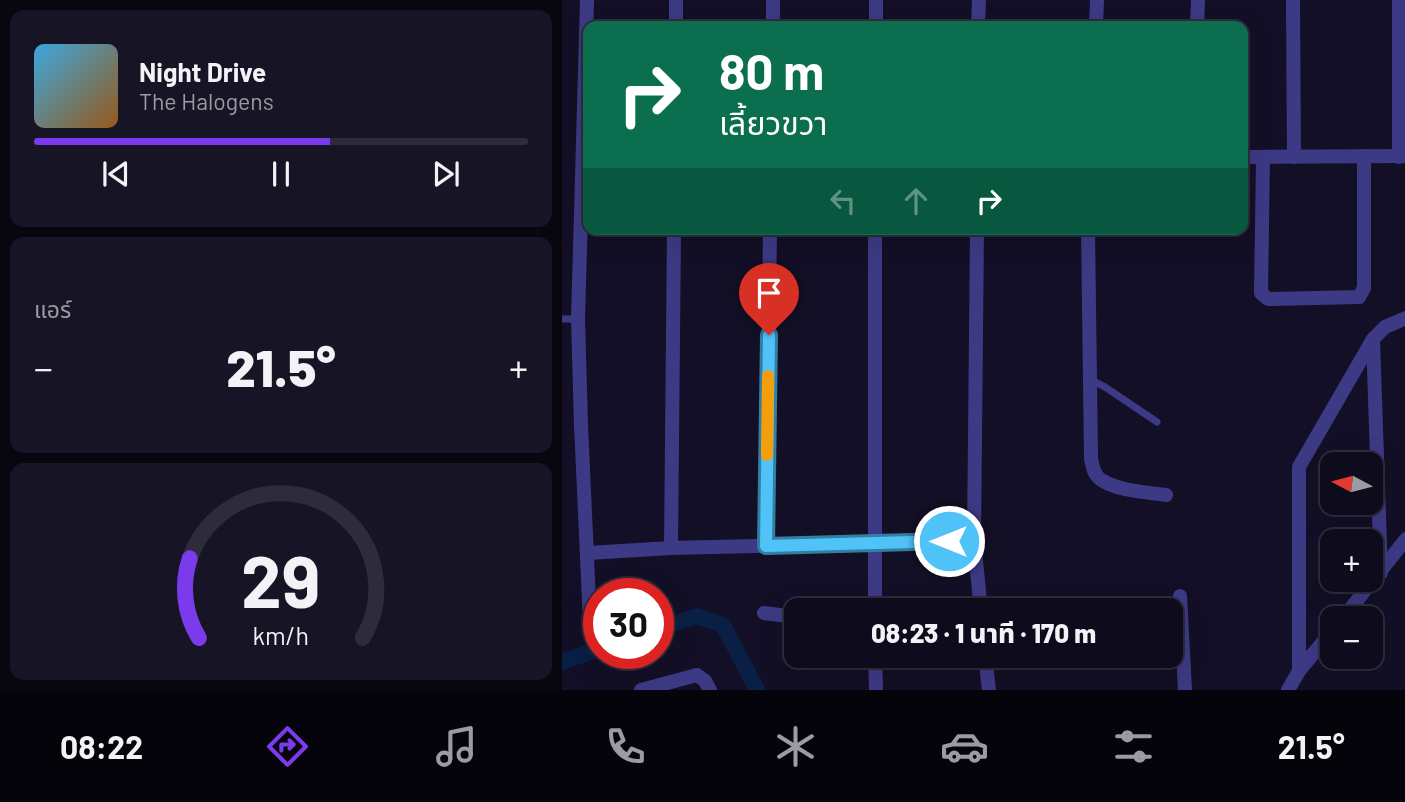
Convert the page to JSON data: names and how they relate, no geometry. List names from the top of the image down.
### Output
{
  "north": "left",
  "page": {
    "turn": ["80 m", "เลี้ยวขวา"],
    "song": ["Night Drive", "The Halogens"],
    "tile": "แอร์",
    "heat": ["−", "21.5°", "+"],
    "map_buttons": ["+", "−"],
    "limit": "30",
    "trip": "08:23 · 1 นาที · 170 m",
    "tabs": ["08:22", "21.5°"],
    "gauge": ["29", "km/h"]
  }
}
